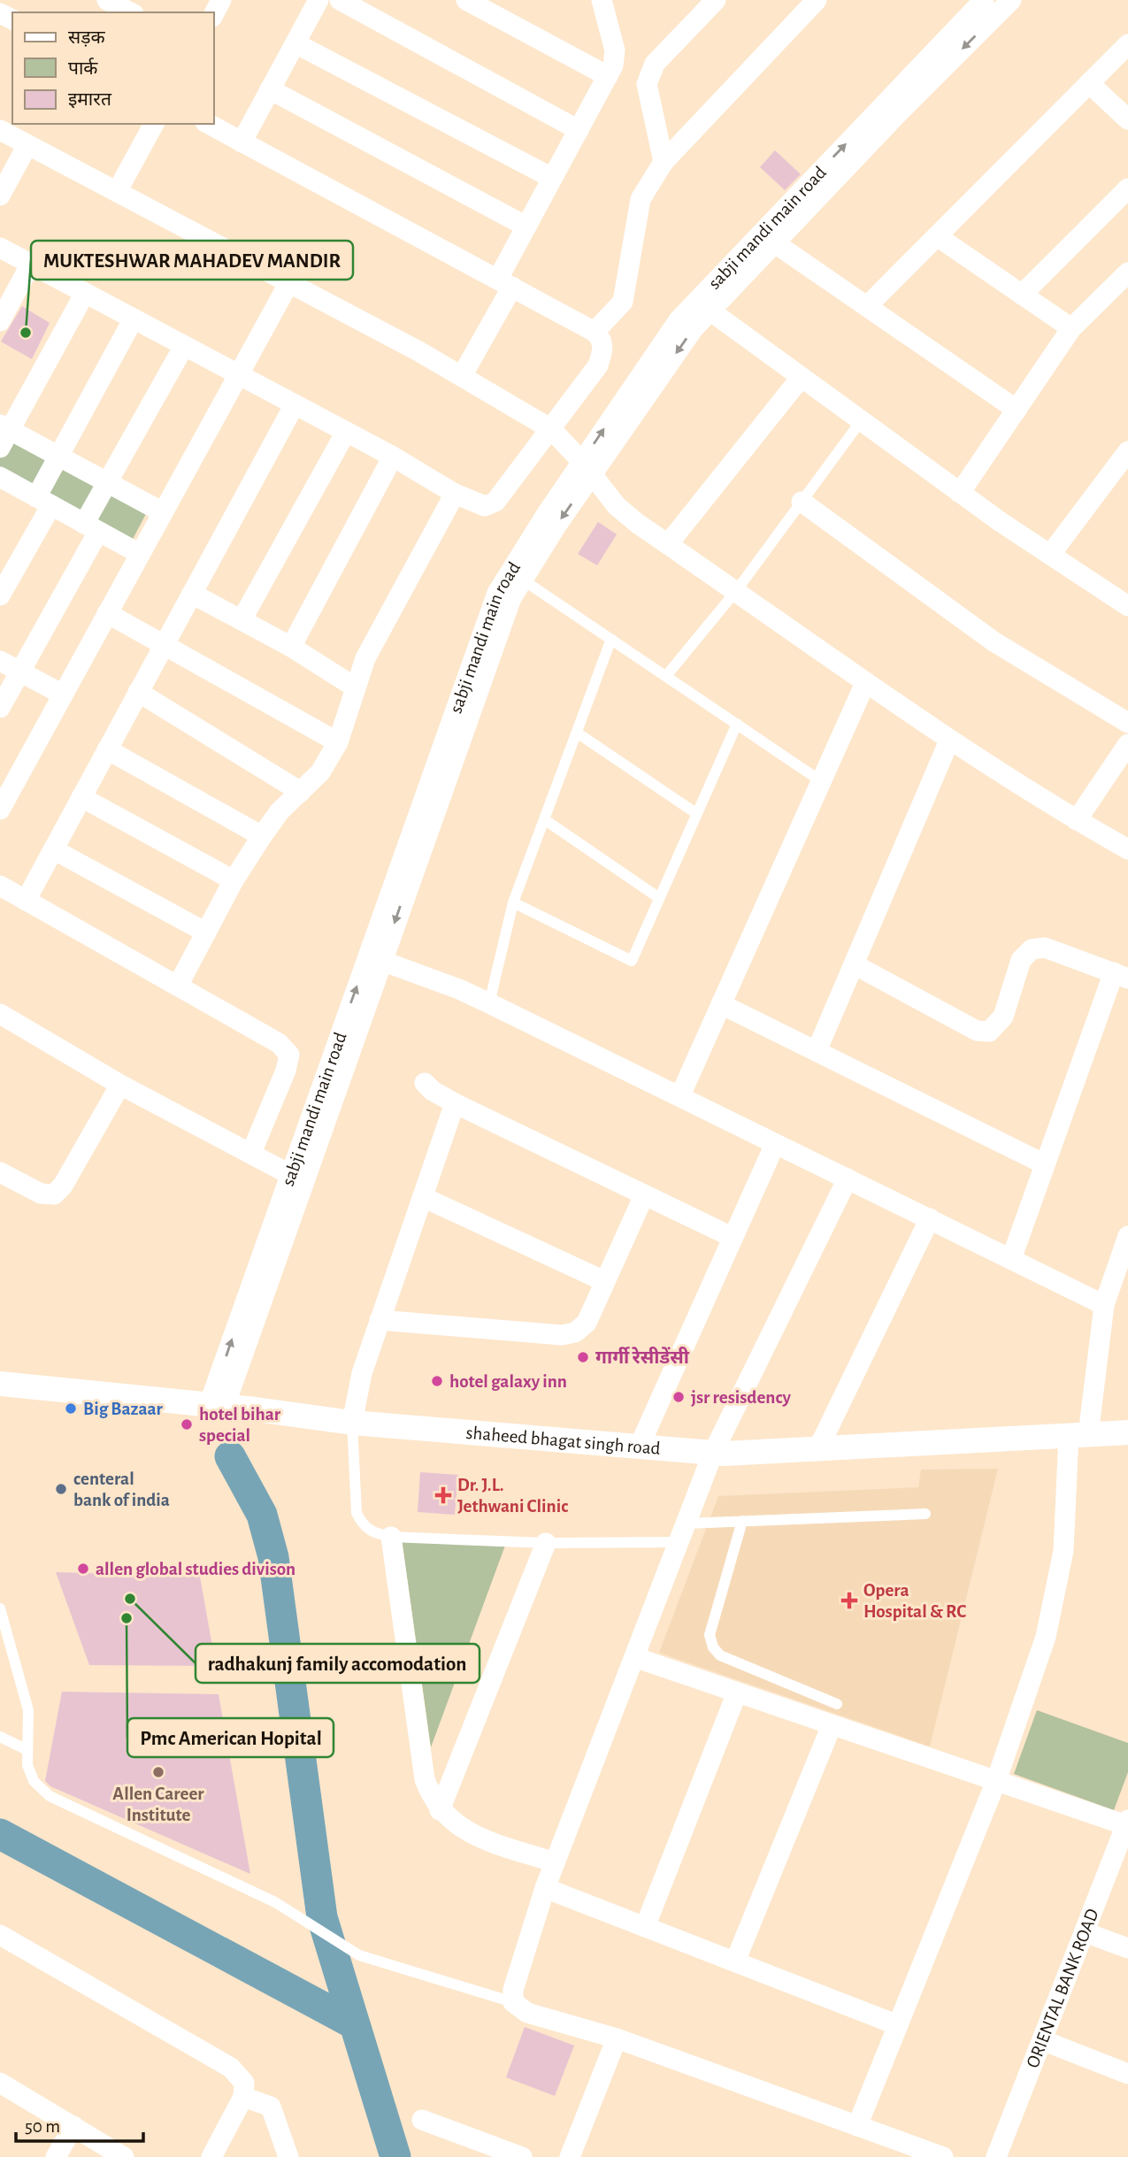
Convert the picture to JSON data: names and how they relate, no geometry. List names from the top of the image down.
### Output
{
  "streets": {
    "street": ["sabji mandi main road", "shaheed bhagat singh road", "ORIENTAL BANK ROAD"]
  },
  "crossings": [
    ["sabji mandi main road", "shaheed bhagat singh road"]
  ],
  "places": {
    "other": [
      "MUKTESHWAR MAHADEV MANDIR",
      "गार्गी रेसीडेंसी",
      "hotel galaxy inn",
      "jsr resisdency",
      "Big Bazaar",
      "hotel bihar special",
      "centeral bank of india",
      "allen global studies divison",
      "radhakunj family accomodation",
      "Pmc American Hopital",
      "Allen Career Institute"
    ],
    "health": ["Dr. J.L. Jethwani Clinic", "Opera Hospital & RC"]
  },
  "legend": ["सड़क", "पार्क", "इमारत"],
  "scale_bar": "50 m"
}
